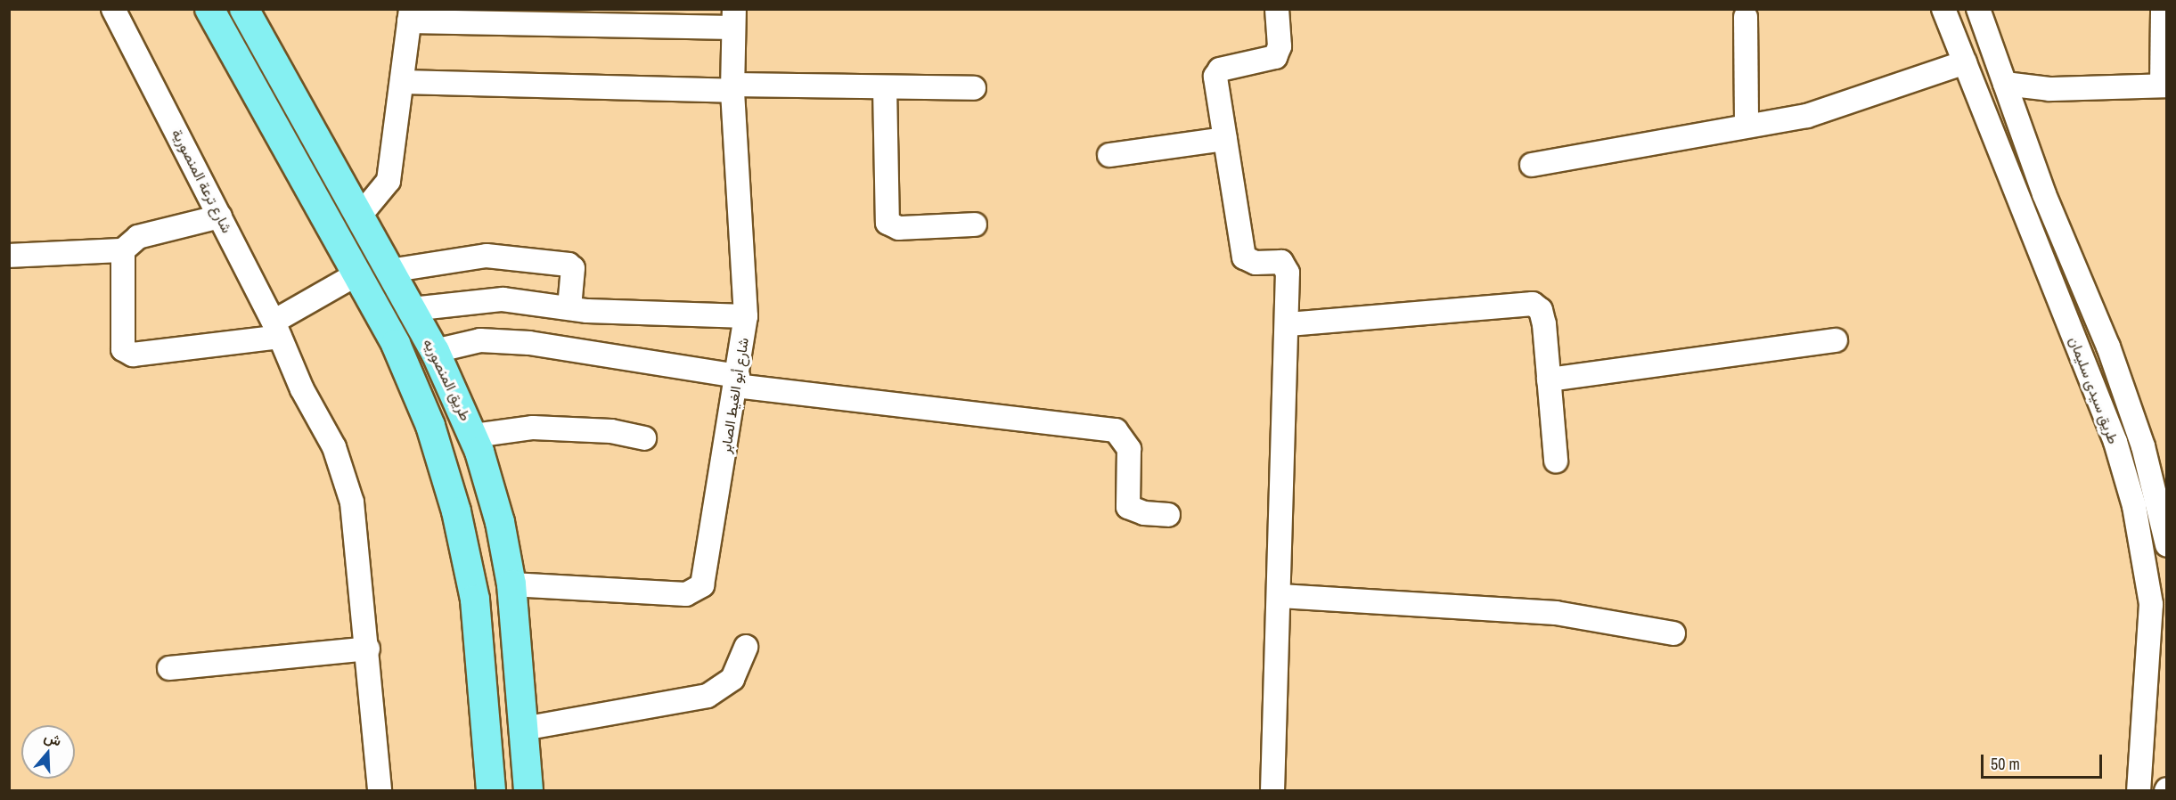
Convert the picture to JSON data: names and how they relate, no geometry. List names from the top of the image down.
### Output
{
  "streets": {
    "main road": ["طريق المنصوريه"],
    "street": ["شارع ترعة المنصورية", "طريق سيدى سليمان", "شارع أبو الغيط الصابر"]
  },
  "crossings": [
    ["طريق المنصوريه", "شارع أبو الغيط الصابر"]
  ],
  "scale_bar": "50 m",
  "north": "top"
}
